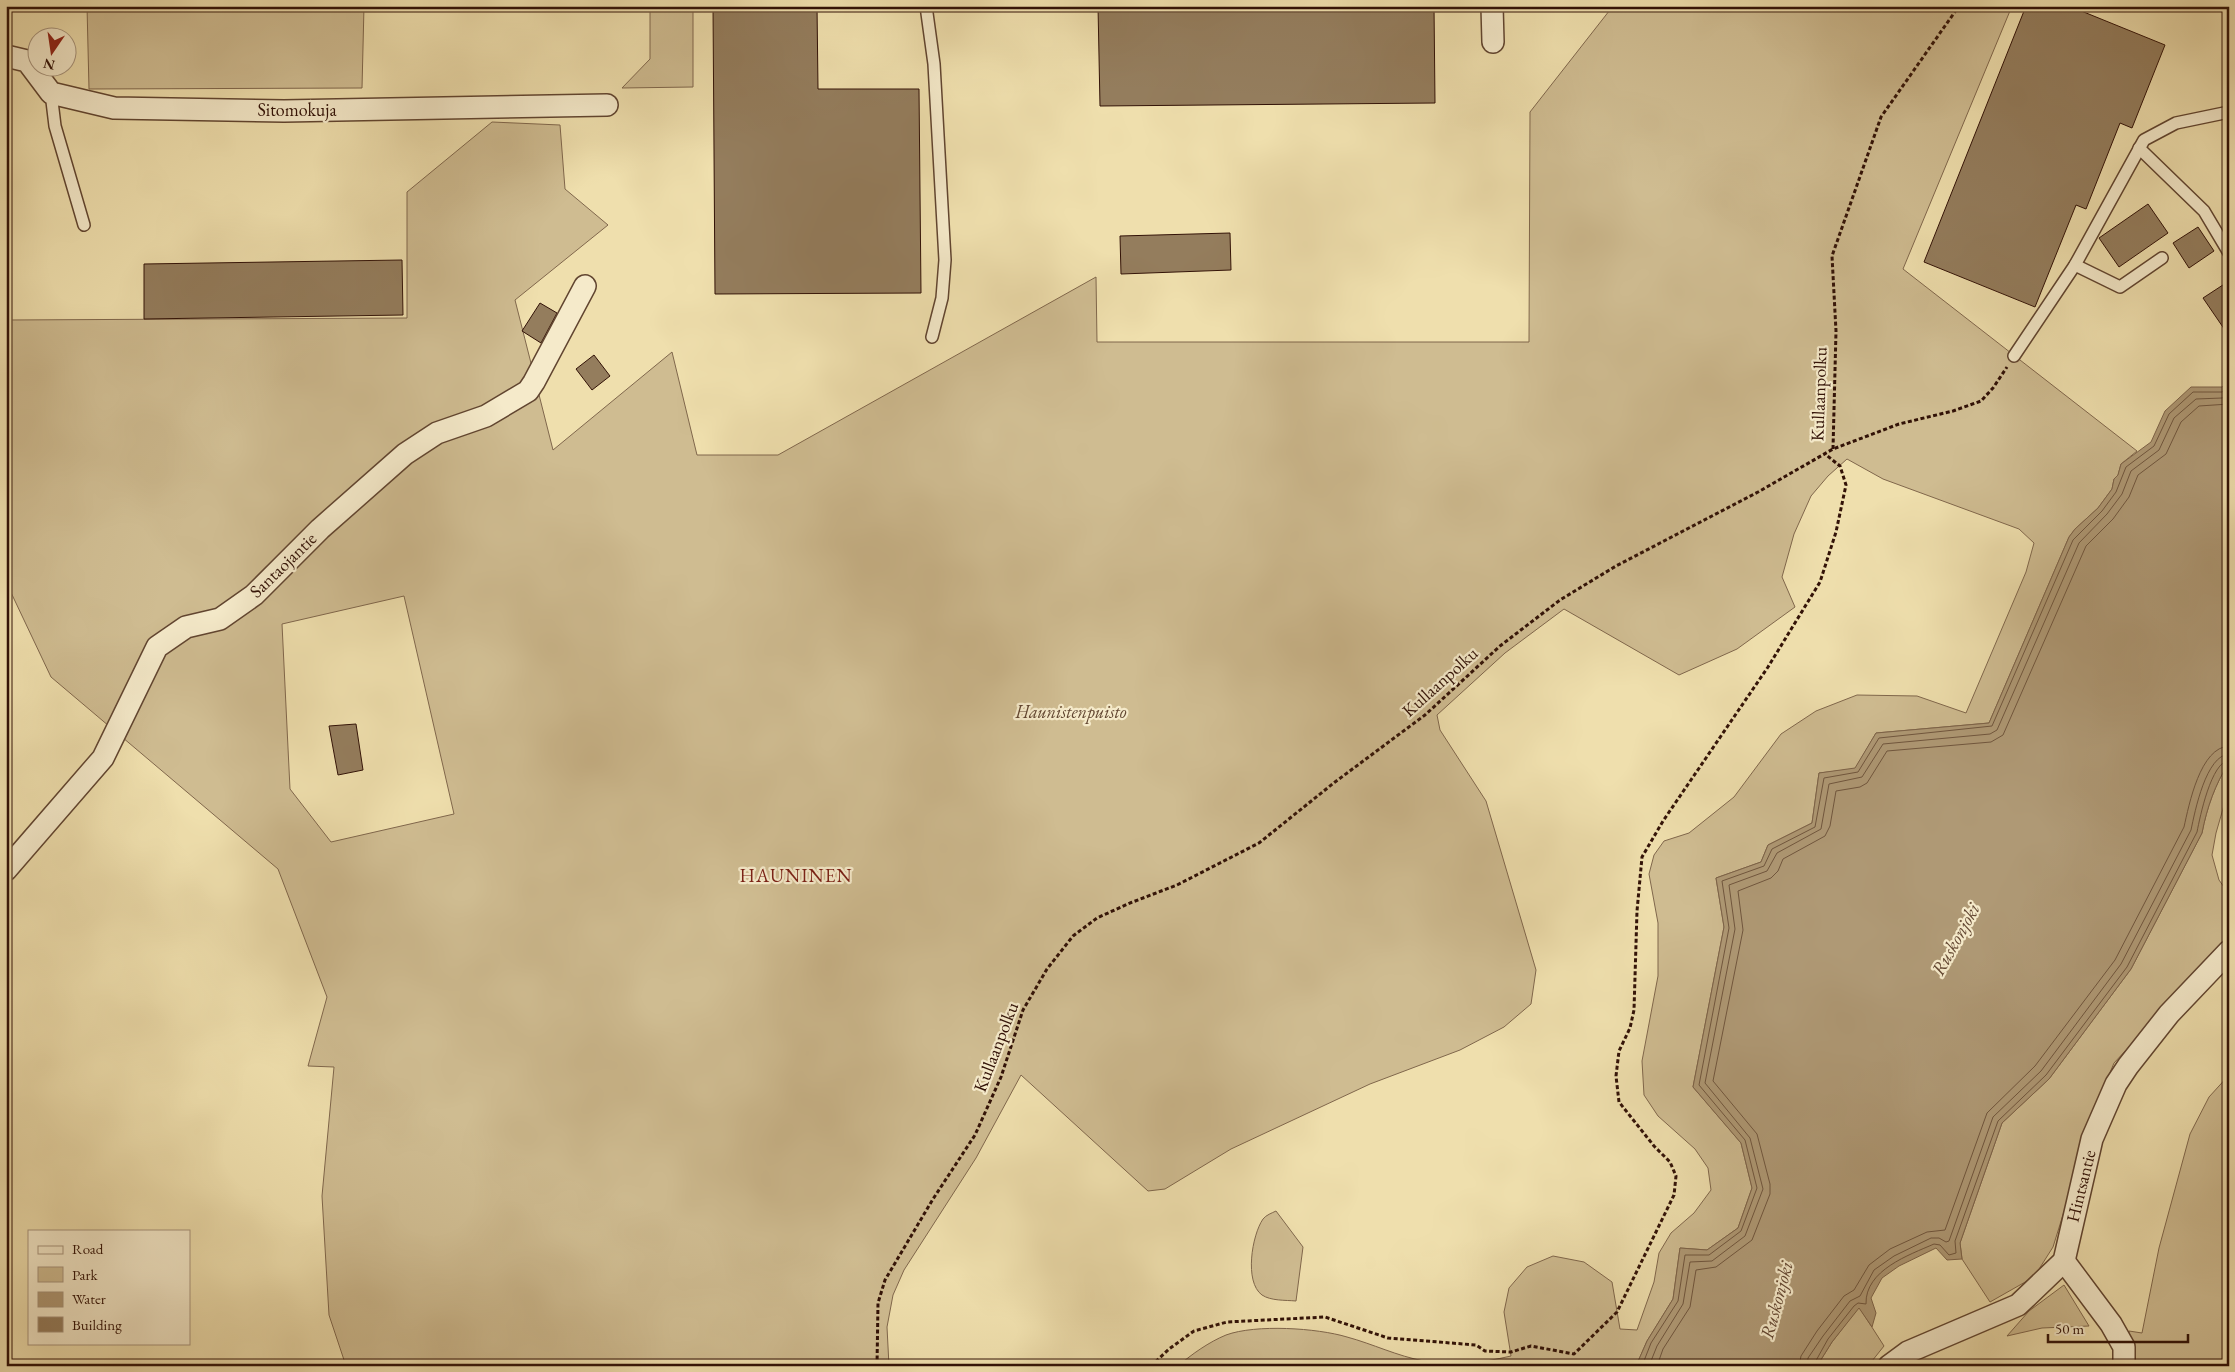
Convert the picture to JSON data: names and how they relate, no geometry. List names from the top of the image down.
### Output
{
  "streets": {
    "street": ["Sitomokuja", "Santaojantie", "Hintsantie"],
    "path": ["Kullaanpolku"]
  },
  "districts": ["HAUNINEN"],
  "water": ["Ruskonjoki"],
  "parks": ["Haunistenpuisto"],
  "legend": [
    "Road",
    "Park",
    "Water",
    "Building"
  ],
  "scale_bar": "50 m",
  "north": "bottom"
}
